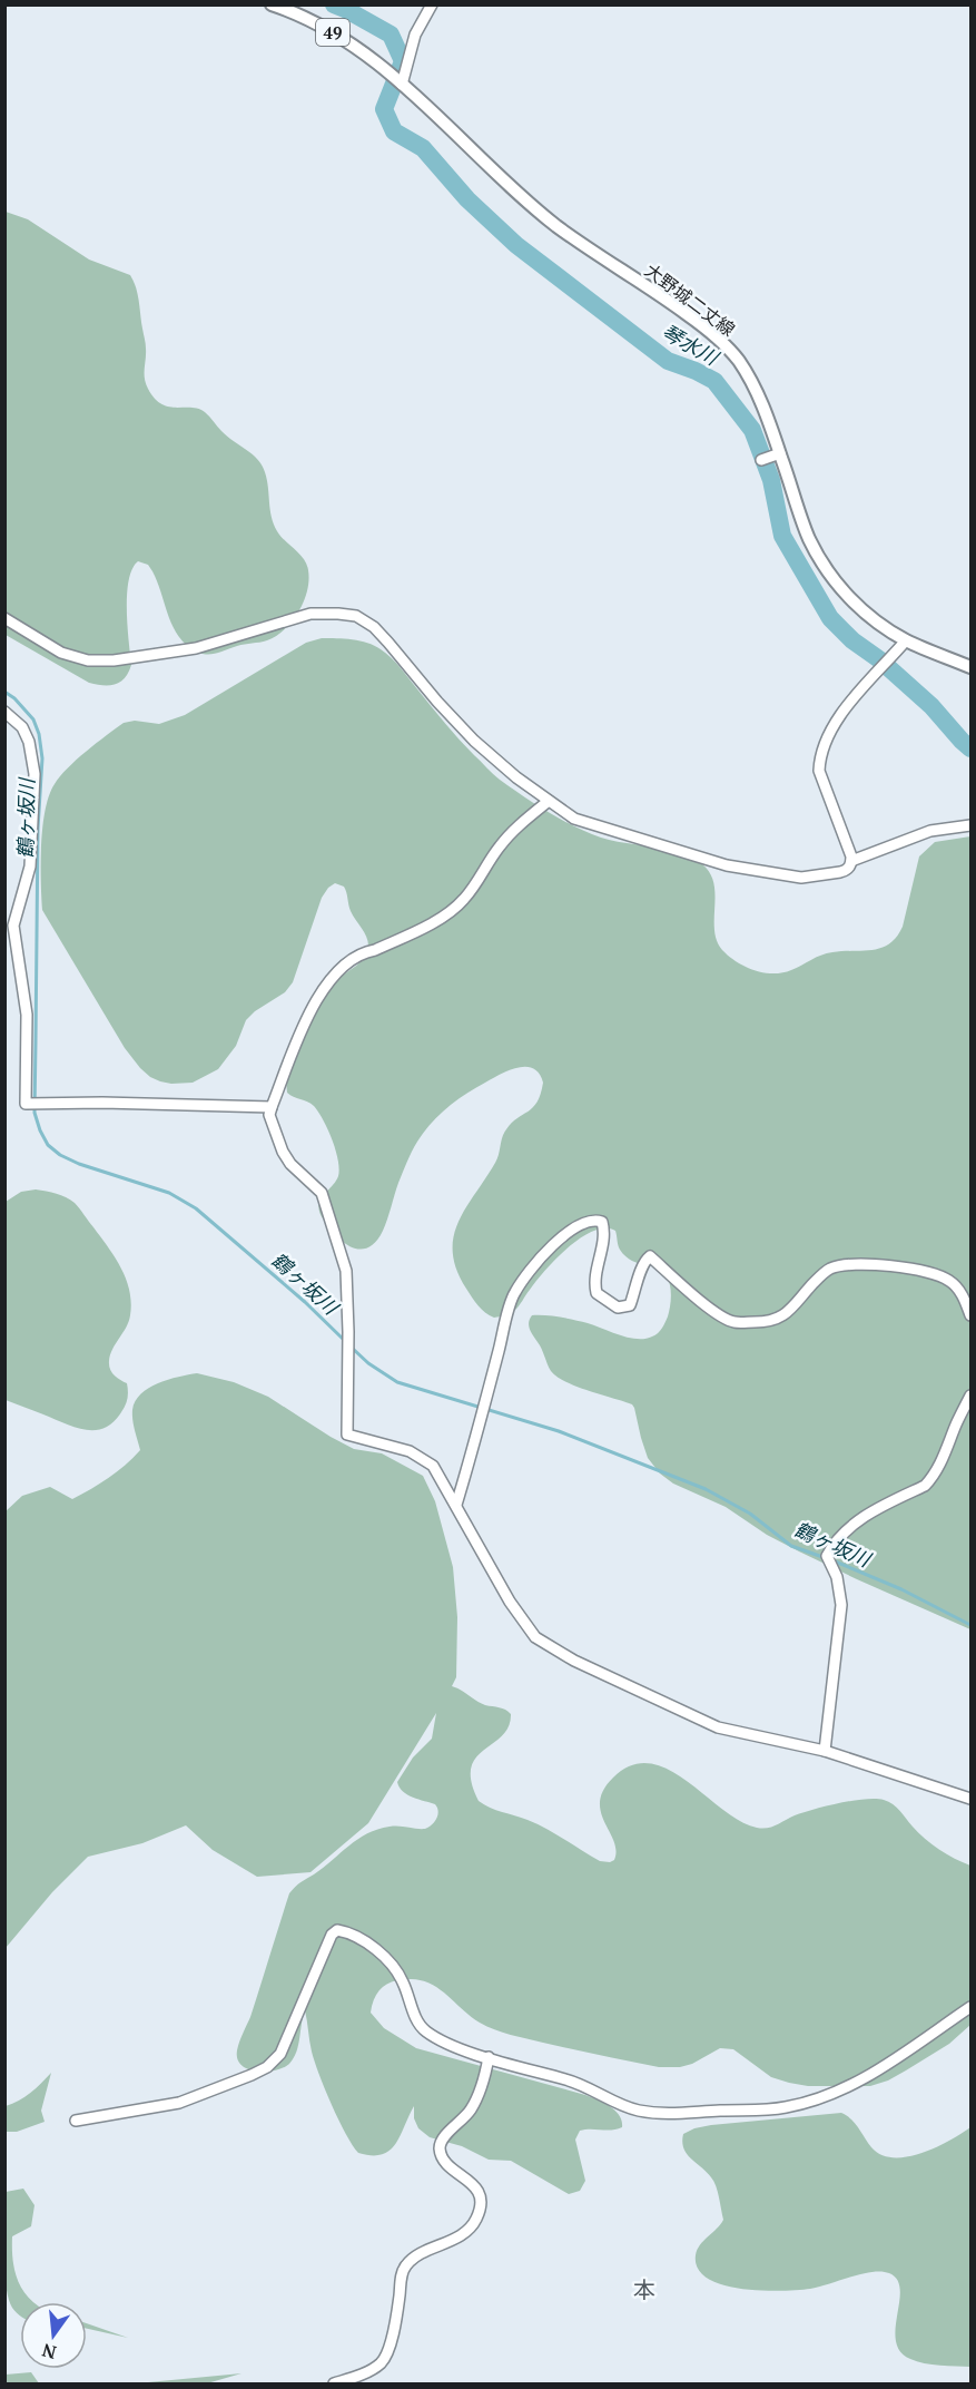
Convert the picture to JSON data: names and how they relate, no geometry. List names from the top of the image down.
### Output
{
  "streets": {
    "main road": ["49", "大野城二丈線"]
  },
  "crossings": [
    ["49", "大野城二丈線"]
  ],
  "districts": ["本"],
  "water": ["琴水川", "鶴ヶ坂川"],
  "north": "bottom"
}
